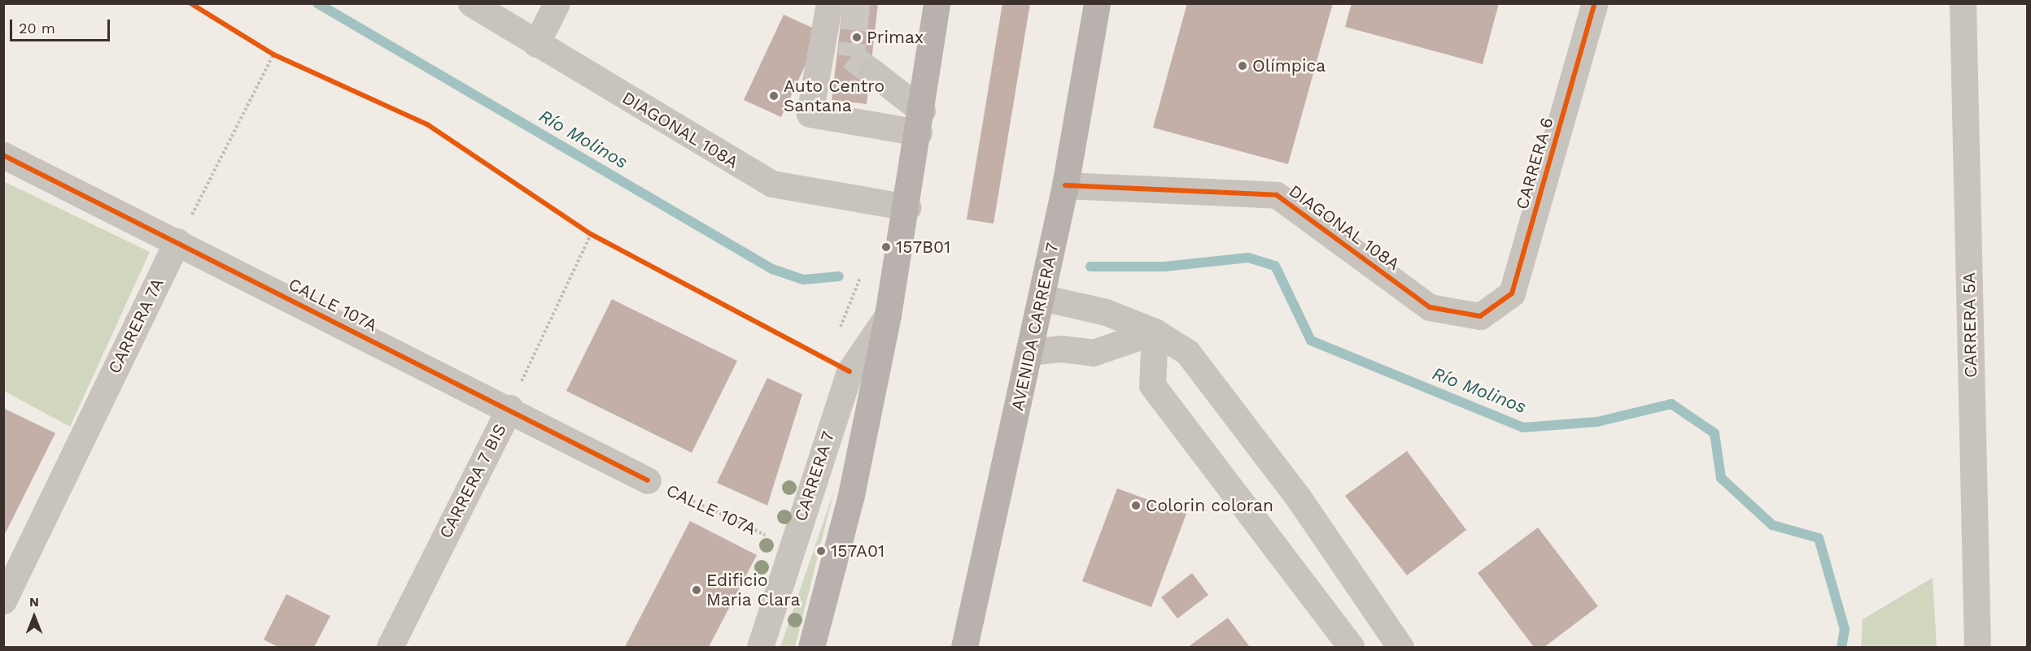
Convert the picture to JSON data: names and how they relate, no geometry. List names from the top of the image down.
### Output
{
  "streets": {
    "main road": ["AVENIDA CARRERA 7"],
    "street": [
      "DIAGONAL 108A",
      "CARRERA 6",
      "CALLE 107A",
      "CARRERA 5A",
      "CARRERA 7A",
      "CARRERA 7",
      "CARRERA 7 BIS"
    ]
  },
  "crossings": [
    ["DIAGONAL 108A", "CARRERA 6"],
    ["DIAGONAL 108A", "AVENIDA CARRERA 7"],
    ["CALLE 107A", "CARRERA 7A"],
    ["CALLE 107A", "CARRERA 7"],
    ["CALLE 107A", "CARRERA 7 BIS"]
  ],
  "water": ["Río Molinos"],
  "places": [
    "Primax",
    "Olímpica",
    "Auto Centro Santana",
    "157B01",
    "Colorin coloran",
    "157A01",
    "Edificio Maria Clara"
  ],
  "scale_bar": "20 m",
  "north": "top"
}
